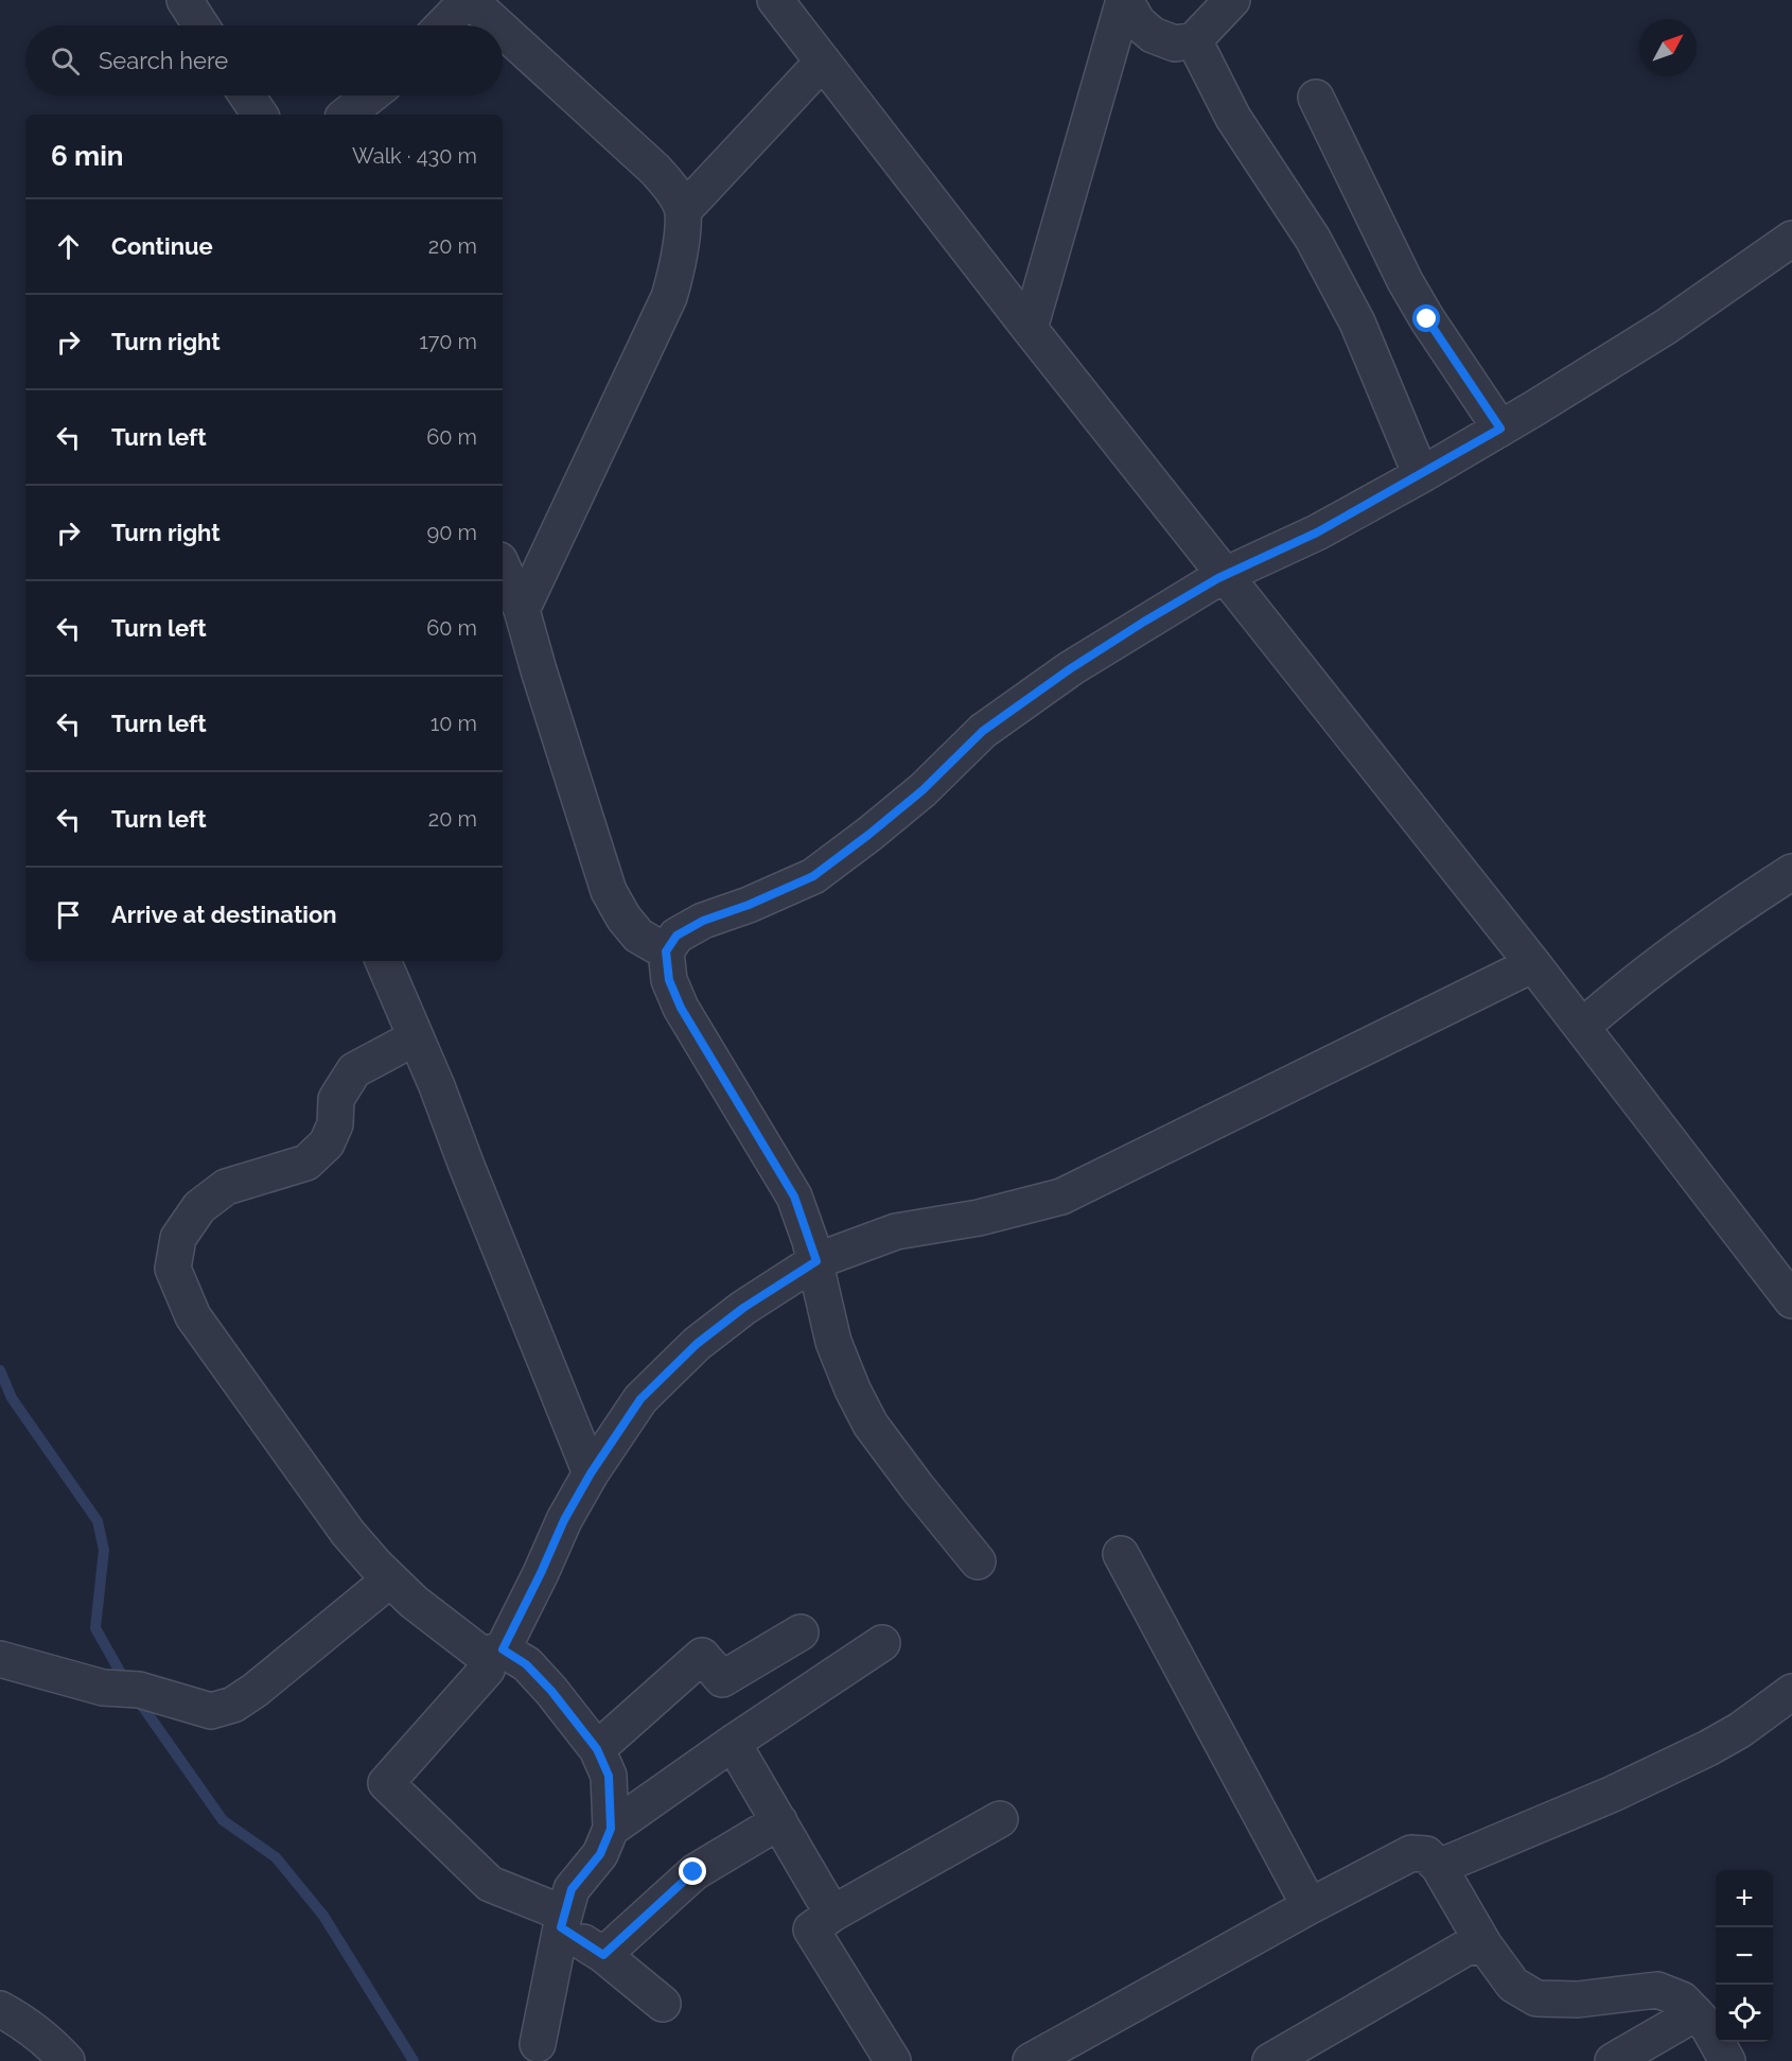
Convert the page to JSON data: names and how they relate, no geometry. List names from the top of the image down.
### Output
{
  "north": "top right",
  "page": {
    "search": "Search here",
    "heading": ["6 min", "Walk · 430 m"],
    "list": [
      ["Continue", "20 m"],
      ["Turn right", "170 m"],
      ["Turn left", "60 m"],
      ["Turn right", "90 m"],
      ["Turn left", "60 m"],
      ["Turn left", "10 m"],
      ["Turn left", "20 m"],
      "Arrive at destination"
    ],
    "map_buttons": ["+", "−"]
  }
}
